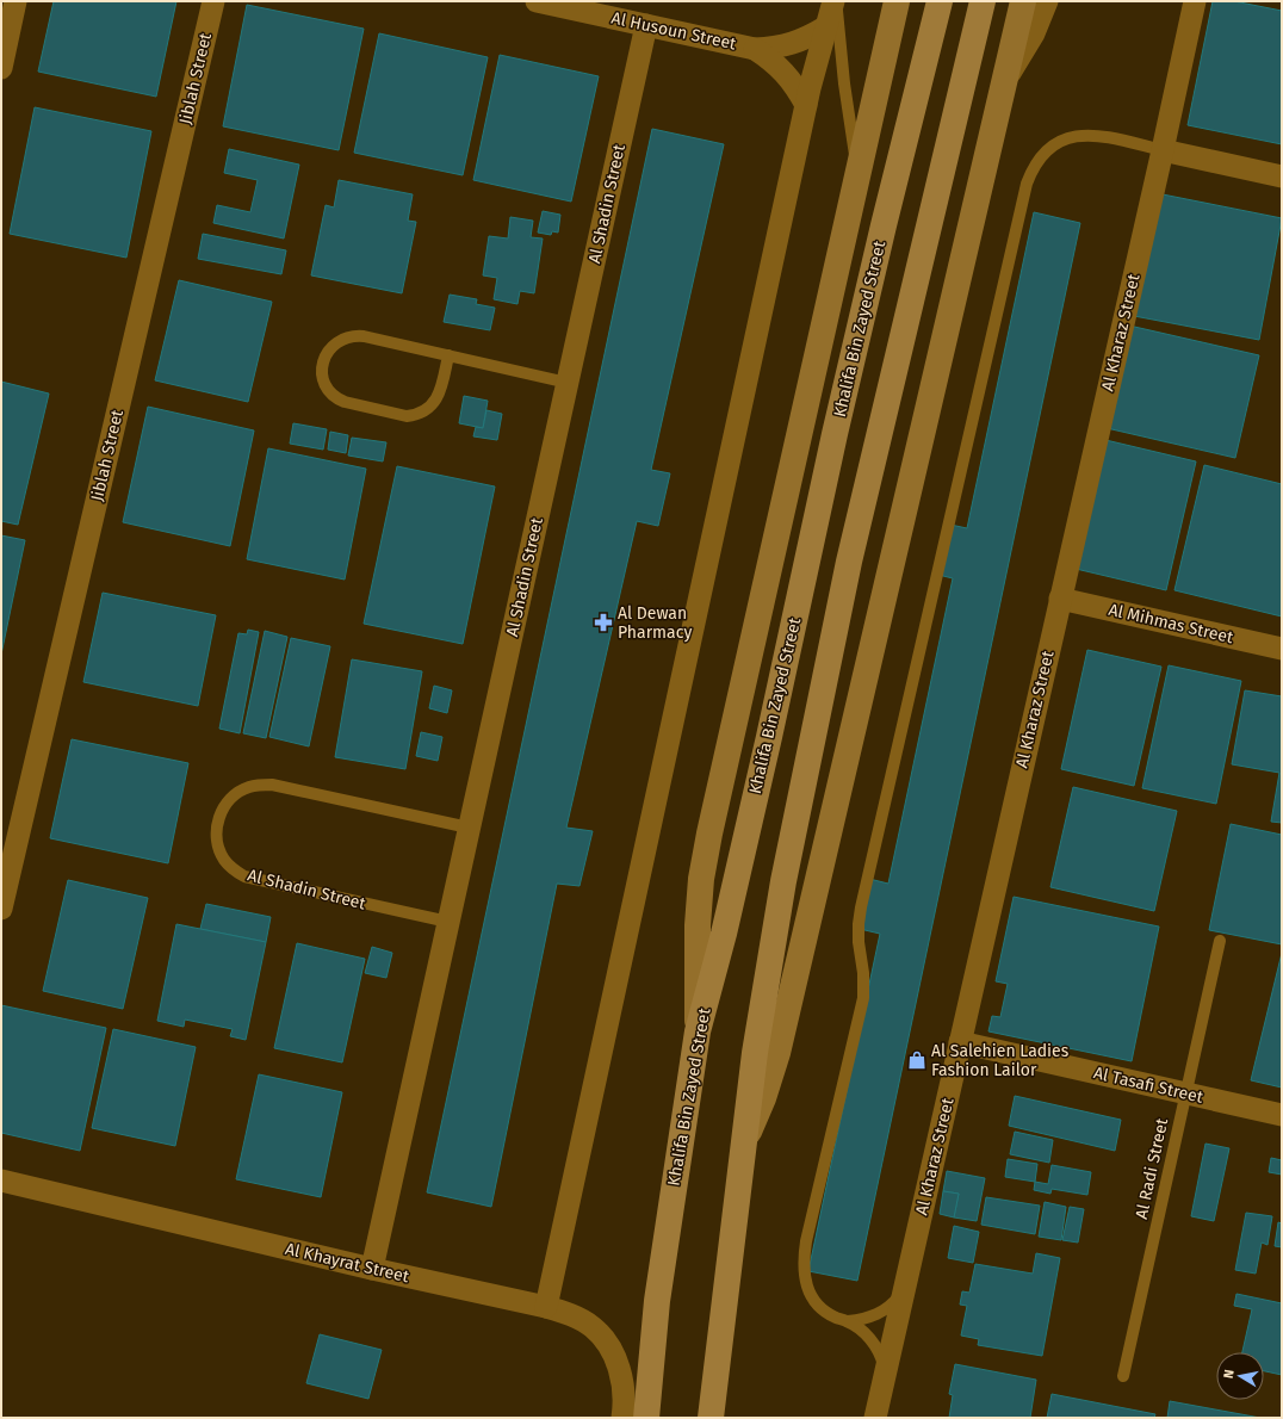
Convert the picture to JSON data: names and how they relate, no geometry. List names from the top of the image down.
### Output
{
  "streets": {
    "highway": ["Khalifa Bin Zayed Street"],
    "street": [
      "Al Husoun Street",
      "Jiblah Street",
      "Al Shadin Street",
      "Al Kharaz Street",
      "Al Mihmas Street",
      "Al Tasafi Street",
      "Al Khayrat Street"
    ],
    "lane": ["Al Radi Street"]
  },
  "crossings": [
    ["Al Husoun Street", "Al Shadin Street"],
    ["Al Shadin Street", "Al Khayrat Street"],
    ["Al Kharaz Street", "Al Mihmas Street"],
    ["Al Kharaz Street", "Al Tasafi Street"],
    ["Al Tasafi Street", "Al Radi Street"]
  ],
  "places": {
    "pharmacy": ["Al Dewan Pharmacy"],
    "shop": ["Al Salehien Ladies Fashion Lailor"]
  },
  "north": "left"
}
